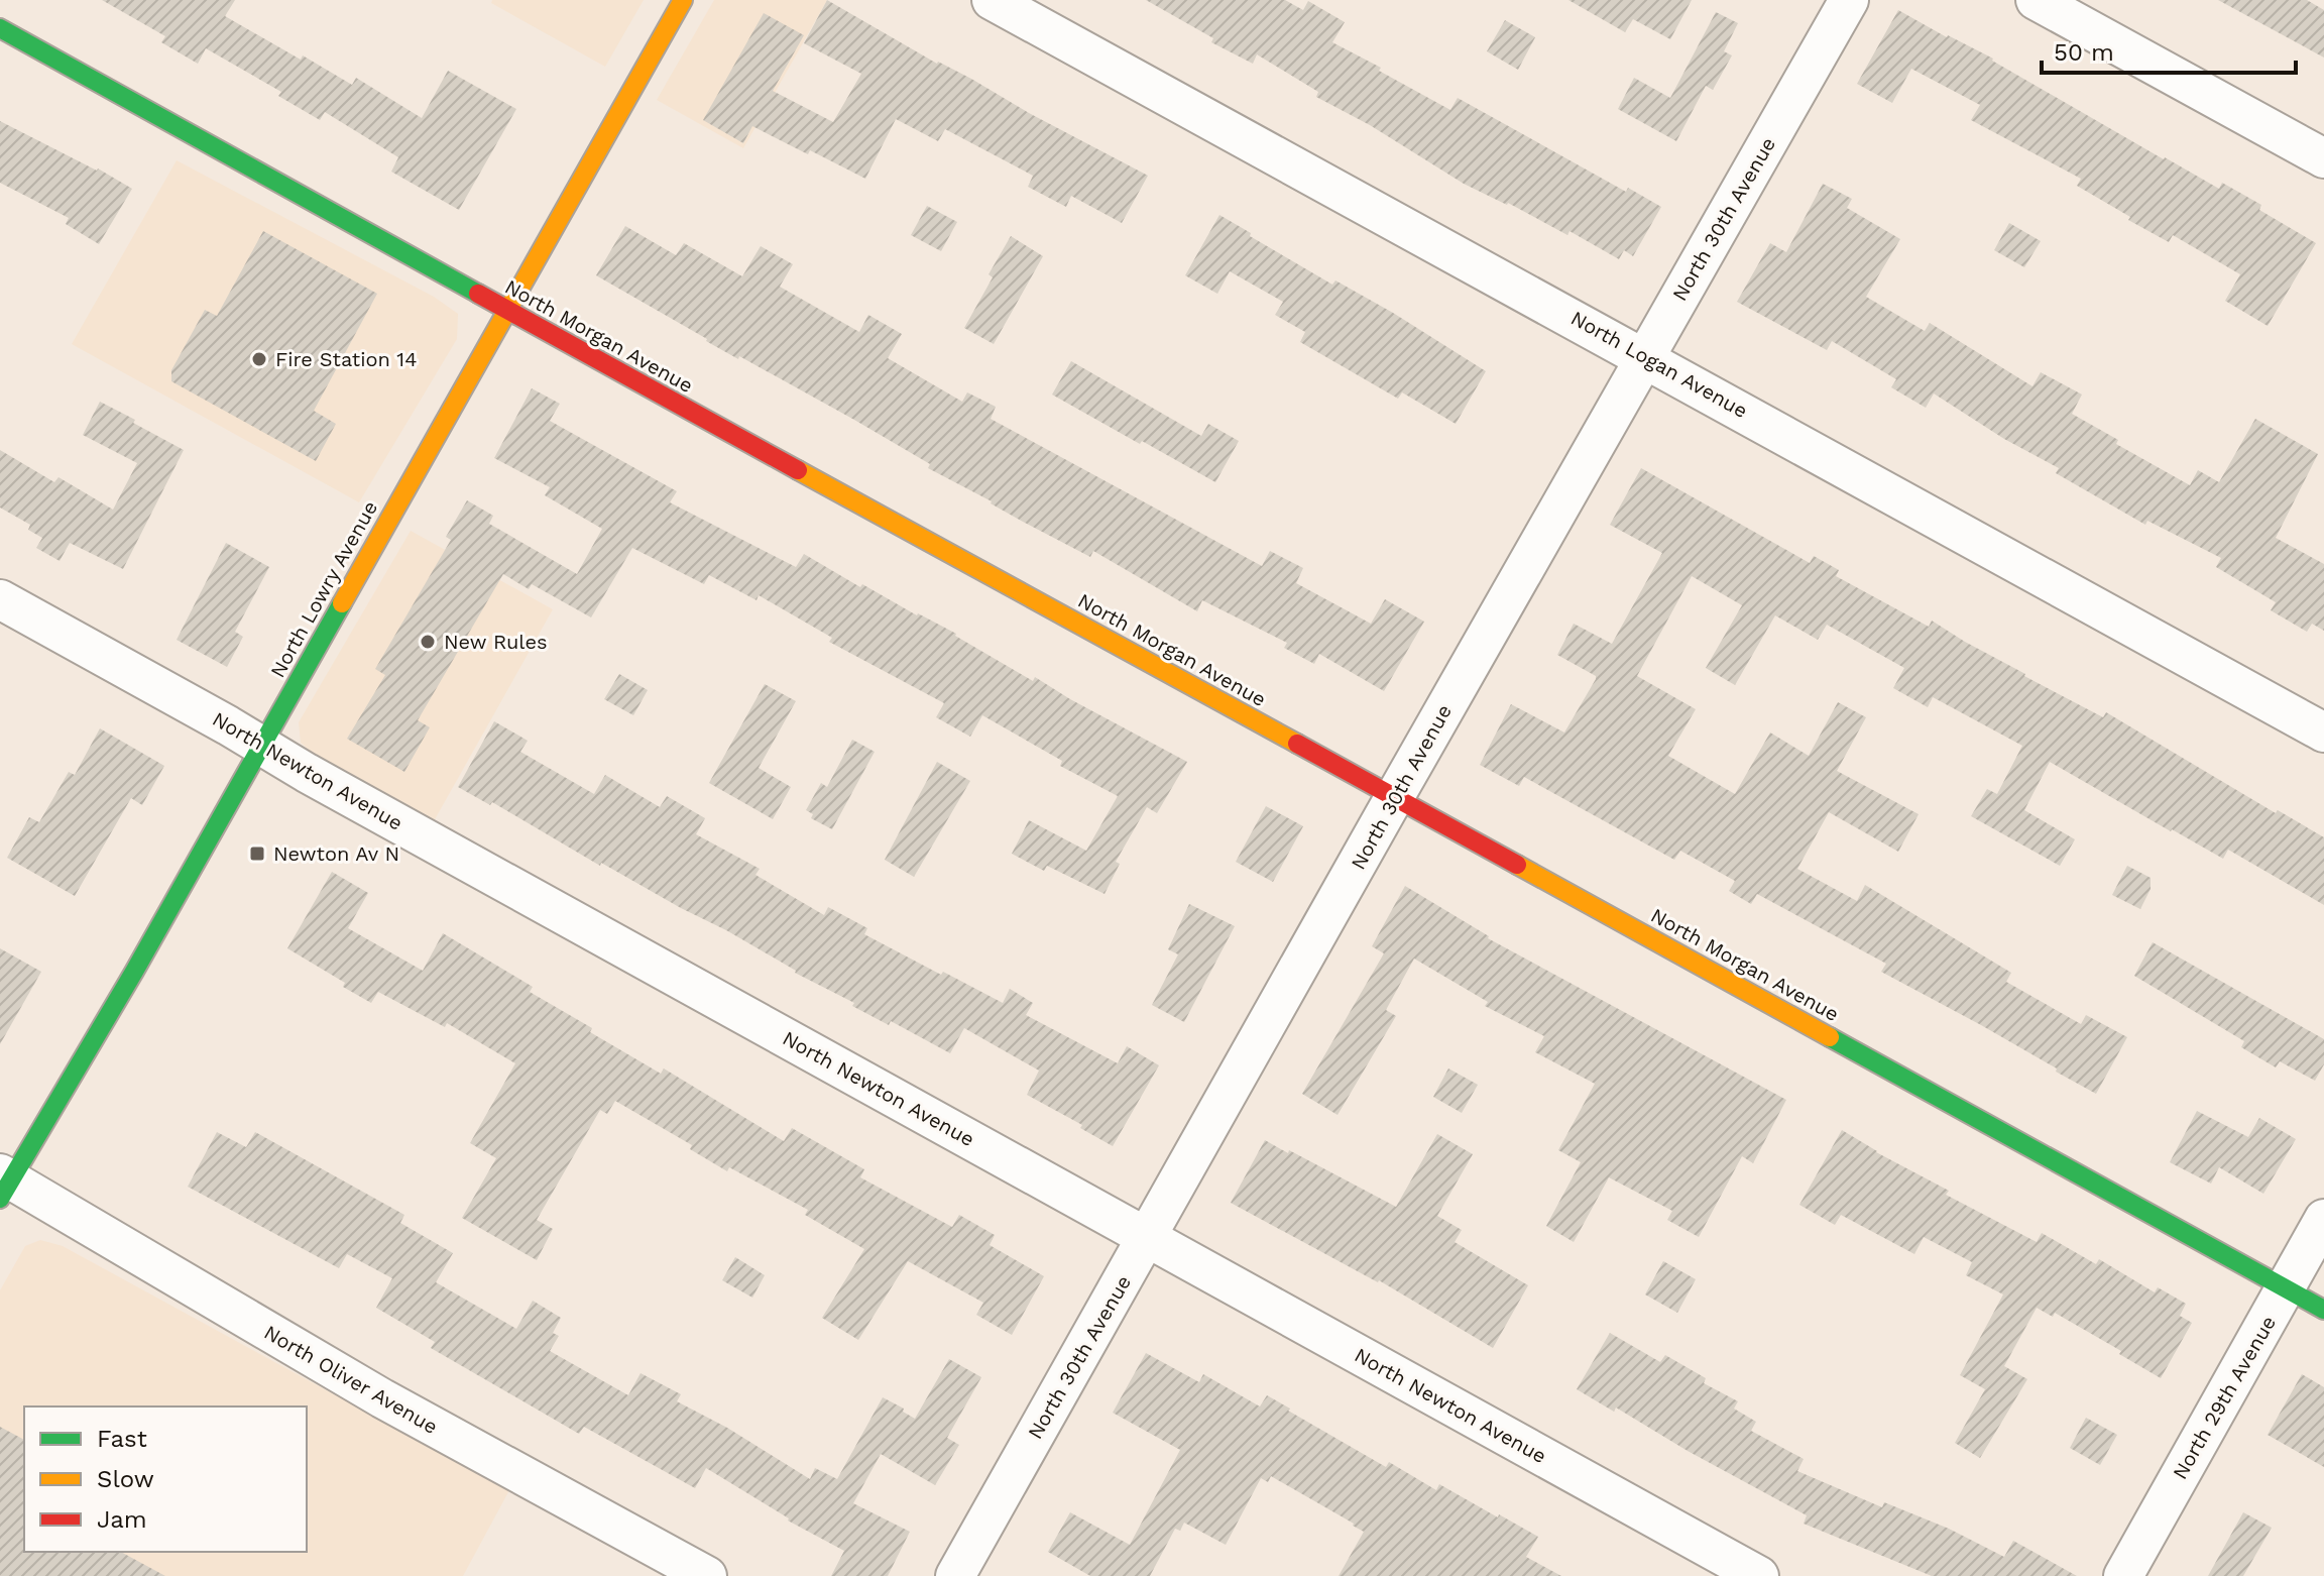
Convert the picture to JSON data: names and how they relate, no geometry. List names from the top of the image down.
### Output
{
  "streets": {
    "street": [
      "North 30th Avenue",
      "North Morgan Avenue",
      "North Logan Avenue",
      "North Lowry Avenue",
      "North Newton Avenue",
      "North Oliver Avenue",
      "North 29th Avenue"
    ]
  },
  "crossings": [
    ["North 30th Avenue", "North Morgan Avenue"],
    ["North 30th Avenue", "North Logan Avenue"],
    ["North 30th Avenue", "North Newton Avenue"],
    ["North Morgan Avenue", "North Lowry Avenue"],
    ["North Morgan Avenue", "North 29th Avenue"],
    ["North Lowry Avenue", "North Newton Avenue"],
    ["North Lowry Avenue", "North Oliver Avenue"]
  ],
  "places": {
    "other": ["Fire Station 14", "New Rules"],
    "transit": ["Newton Av N"]
  },
  "legend": ["Fast", "Slow", "Jam"],
  "scale_bar": "50 m"
}
